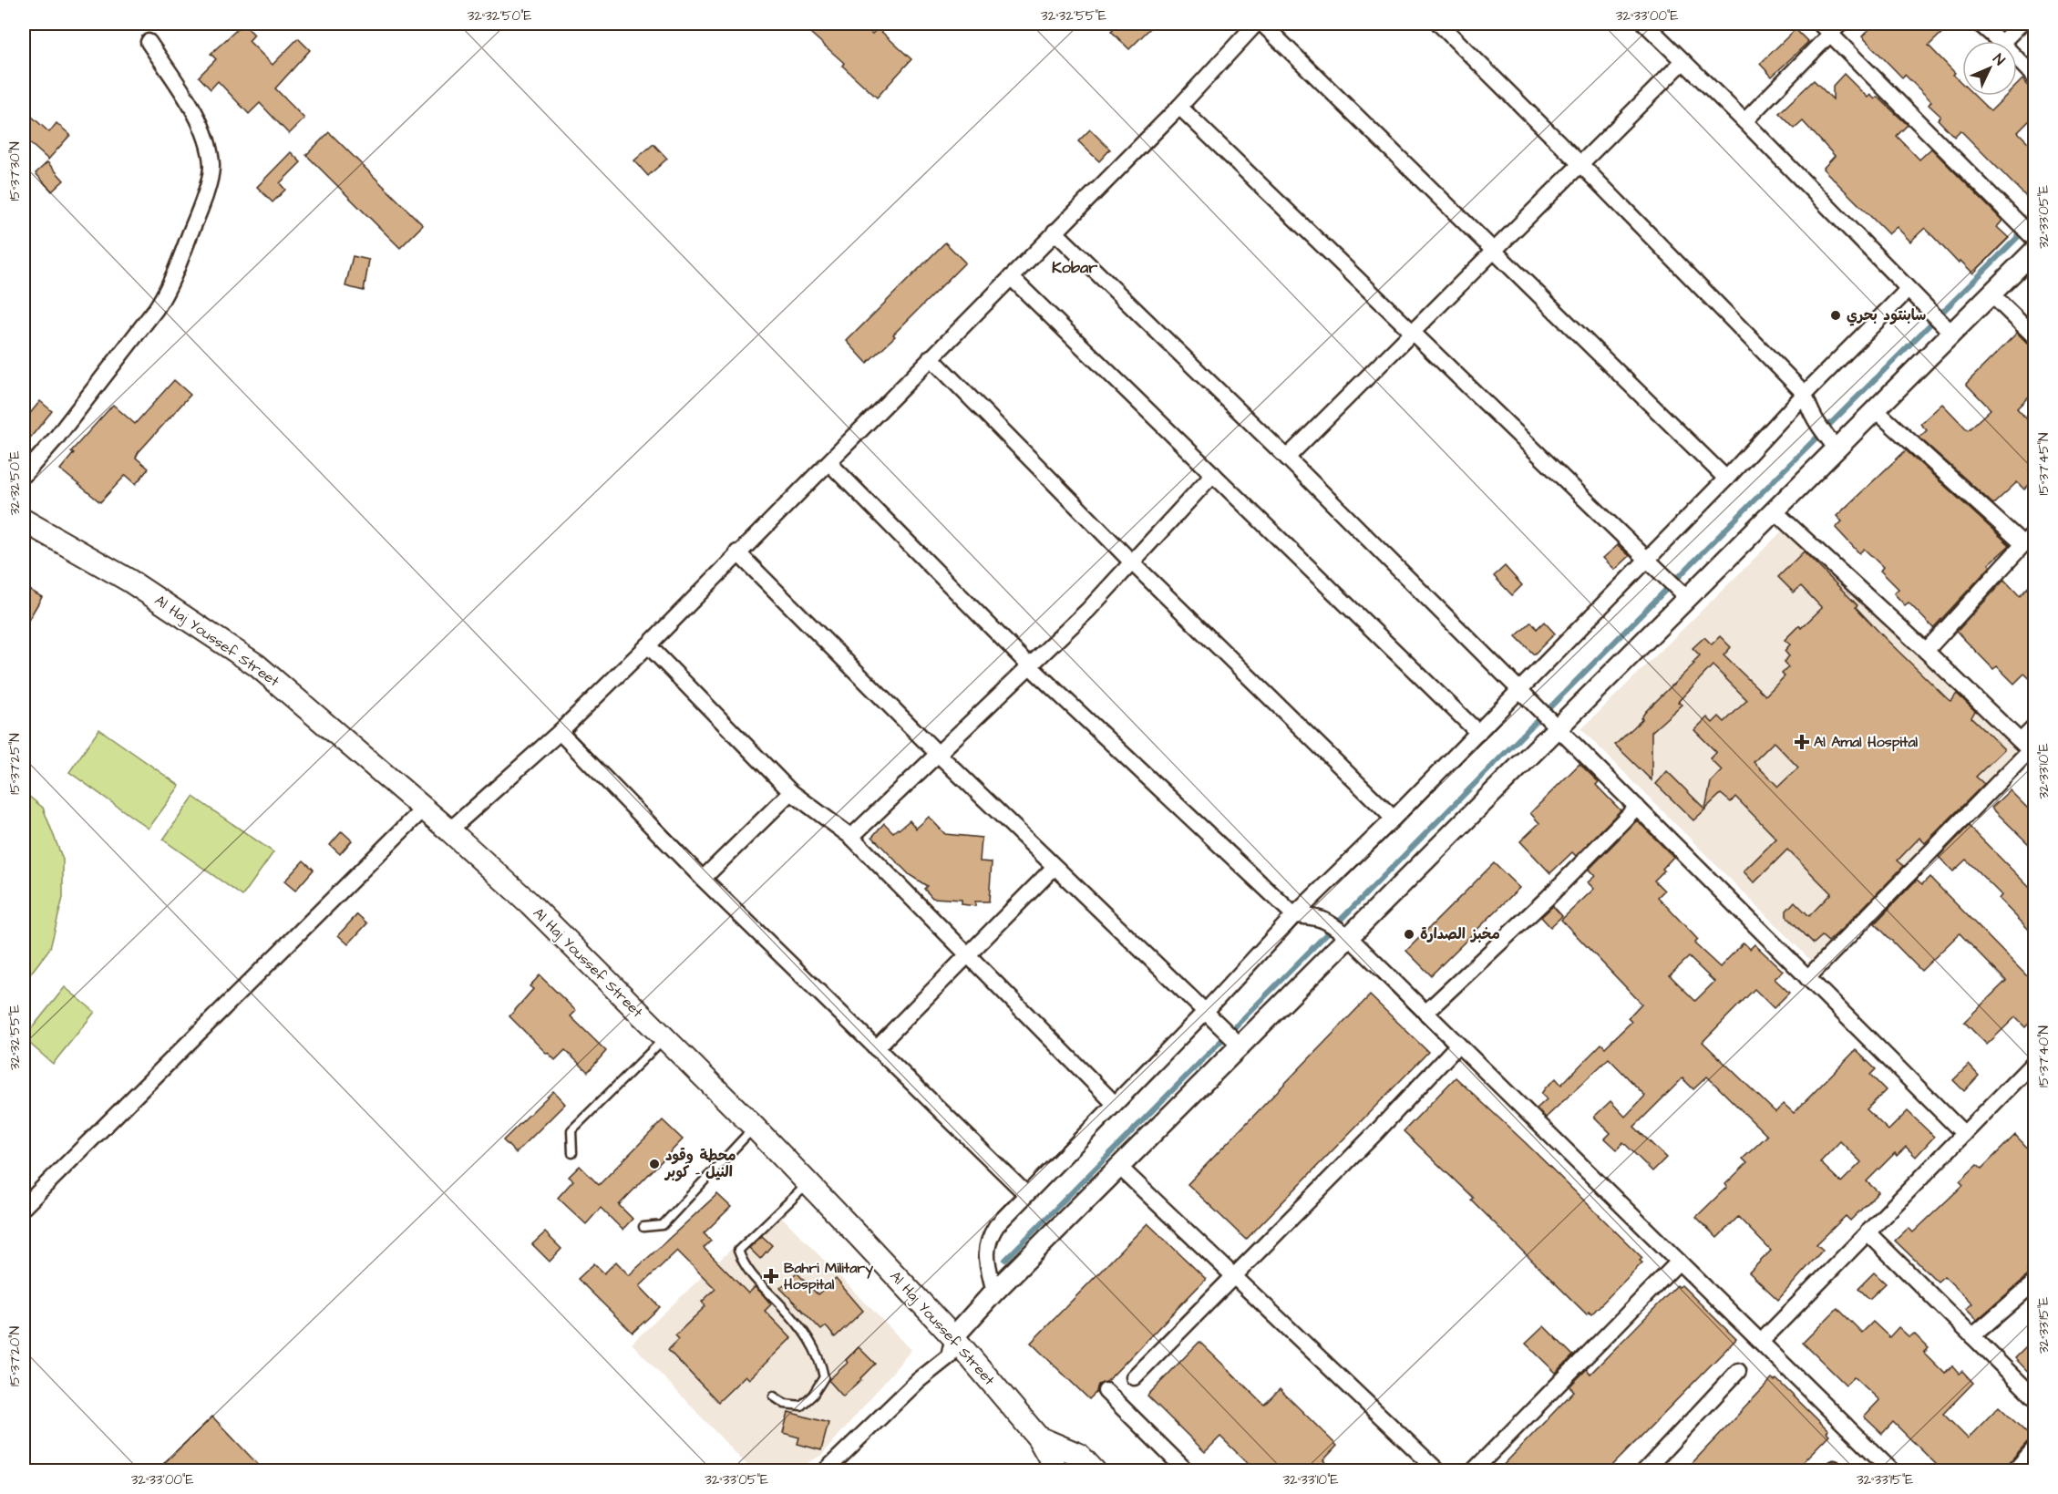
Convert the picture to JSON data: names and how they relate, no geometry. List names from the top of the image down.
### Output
{
  "streets": {
    "main road": ["Al Haj Youssef Street"]
  },
  "districts": ["Kobar"],
  "places": {
    "other": ["سابنتود بحري", "مخبز الصدارة", "محطة وقود النيل - كوبر"],
    "health": ["Al Amal Hospital", "Bahri Military Hospital"]
  },
  "north": "top right",
  "coordinates": [
    "32°32'50\"E",
    "32°32'55\"E",
    "32°33'00\"E",
    "15°37'30\"N",
    "32°33'05\"E",
    "15°37'45\"N",
    "15°37'25\"N",
    "32°33'10\"E",
    "15°37'40\"N",
    "32°33'15\"E",
    "15°37'20\"N"
  ]
}
